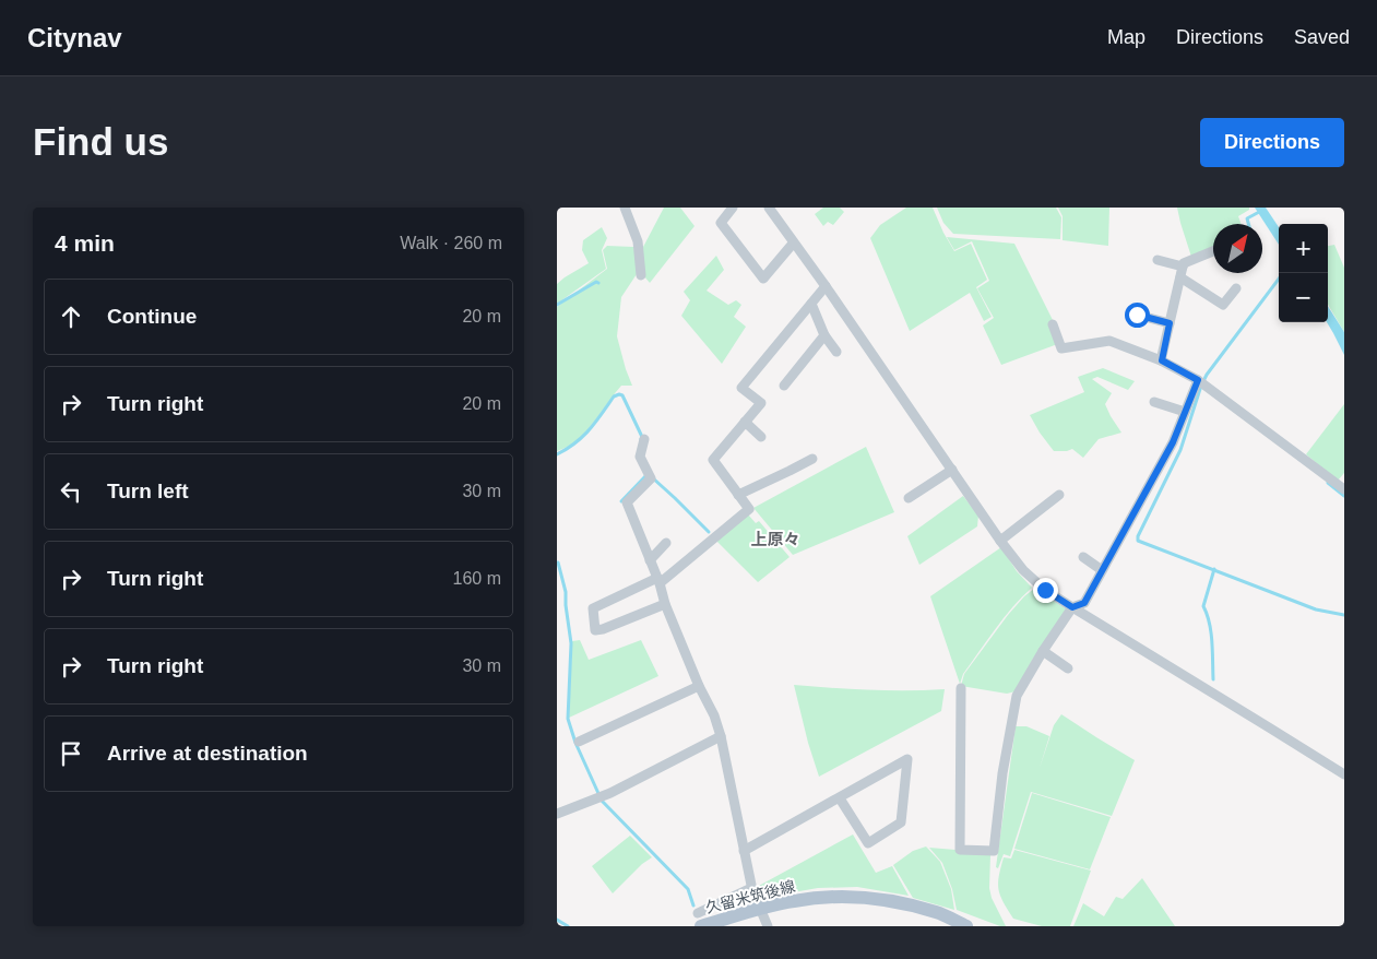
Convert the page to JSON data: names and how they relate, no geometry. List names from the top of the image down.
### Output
{
  "streets": {
    "main road": ["久留米筑後線"]
  },
  "districts": ["上原々"],
  "north": "top right",
  "page": {
    "header": "Citynav",
    "nav": ["Map", "Directions", "Saved"],
    "buttons": "Directions",
    "title": "Find us",
    "heading": ["4 min", "Walk · 260 m"],
    "map_buttons": ["+", "−"],
    "list": [
      ["Continue", "20 m"],
      ["Turn right", "20 m"],
      ["Turn left", "30 m"],
      ["Turn right", "160 m"],
      ["Turn right", "30 m"],
      "Arrive at destination"
    ]
  }
}
